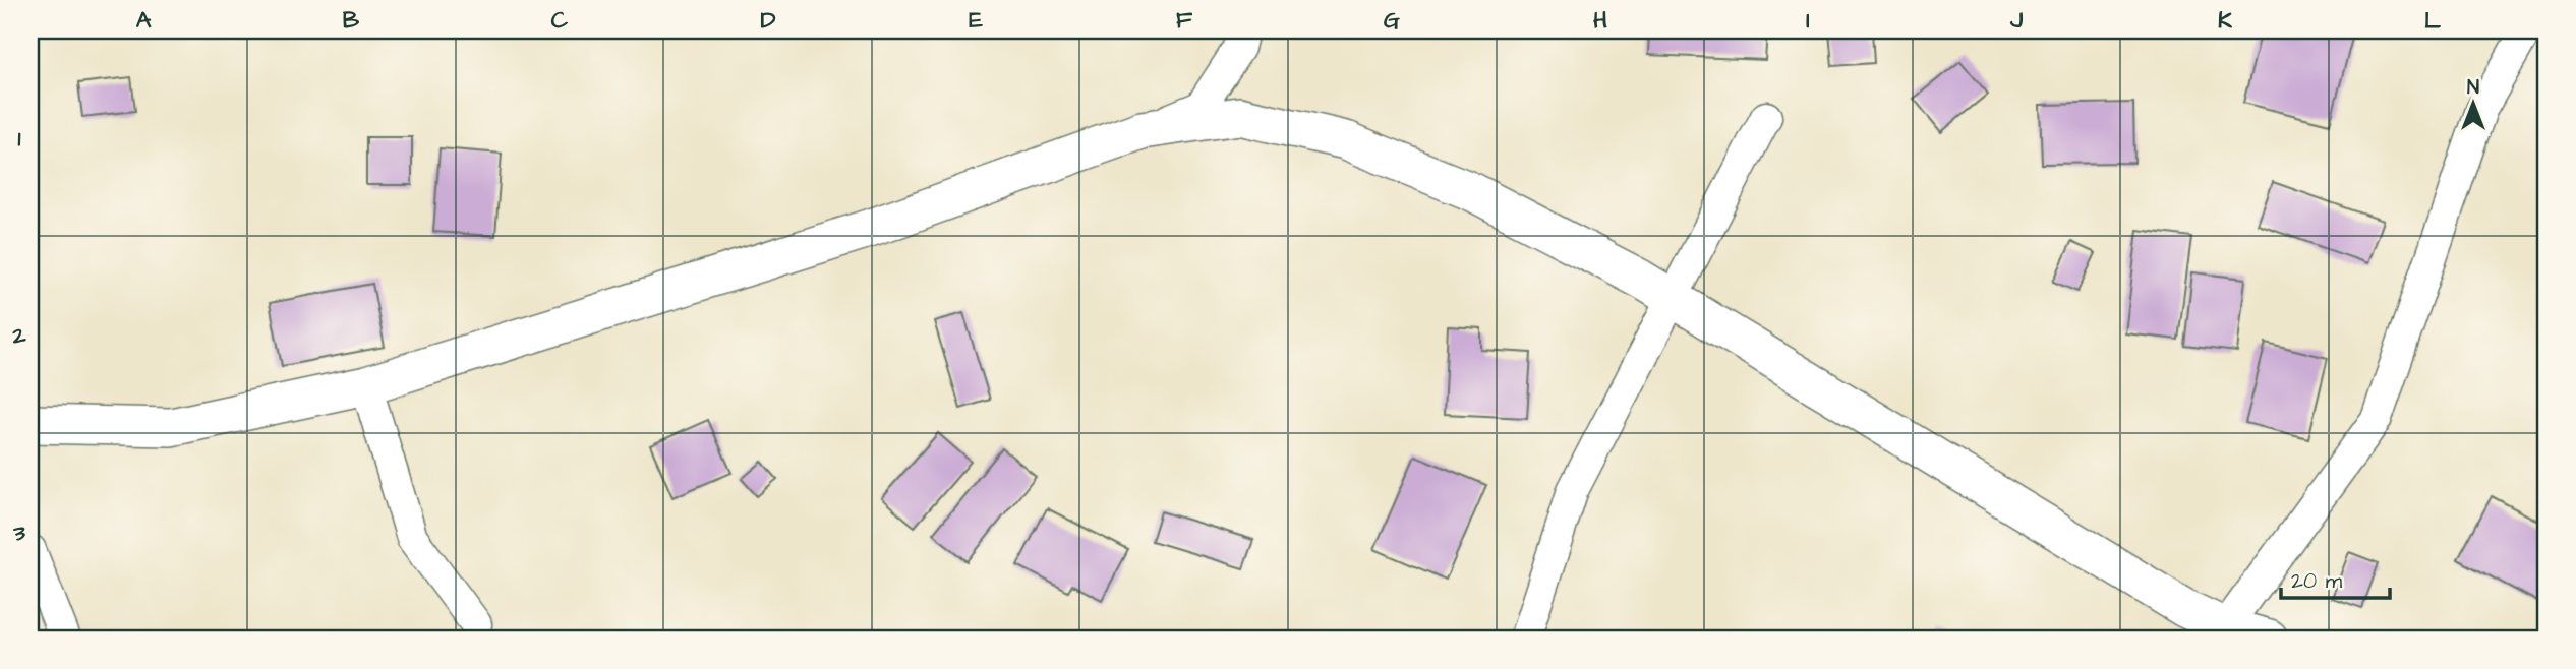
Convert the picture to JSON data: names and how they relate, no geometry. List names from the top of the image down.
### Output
{
  "scale_bar": "20 m",
  "north": "top",
  "grid": {
    "columns": [
      "A",
      "B",
      "C",
      "D",
      "E",
      "F",
      "G",
      "H",
      "I",
      "J",
      "K",
      "L"
    ],
    "rows": ["1", "2", "3"]
  }
}
